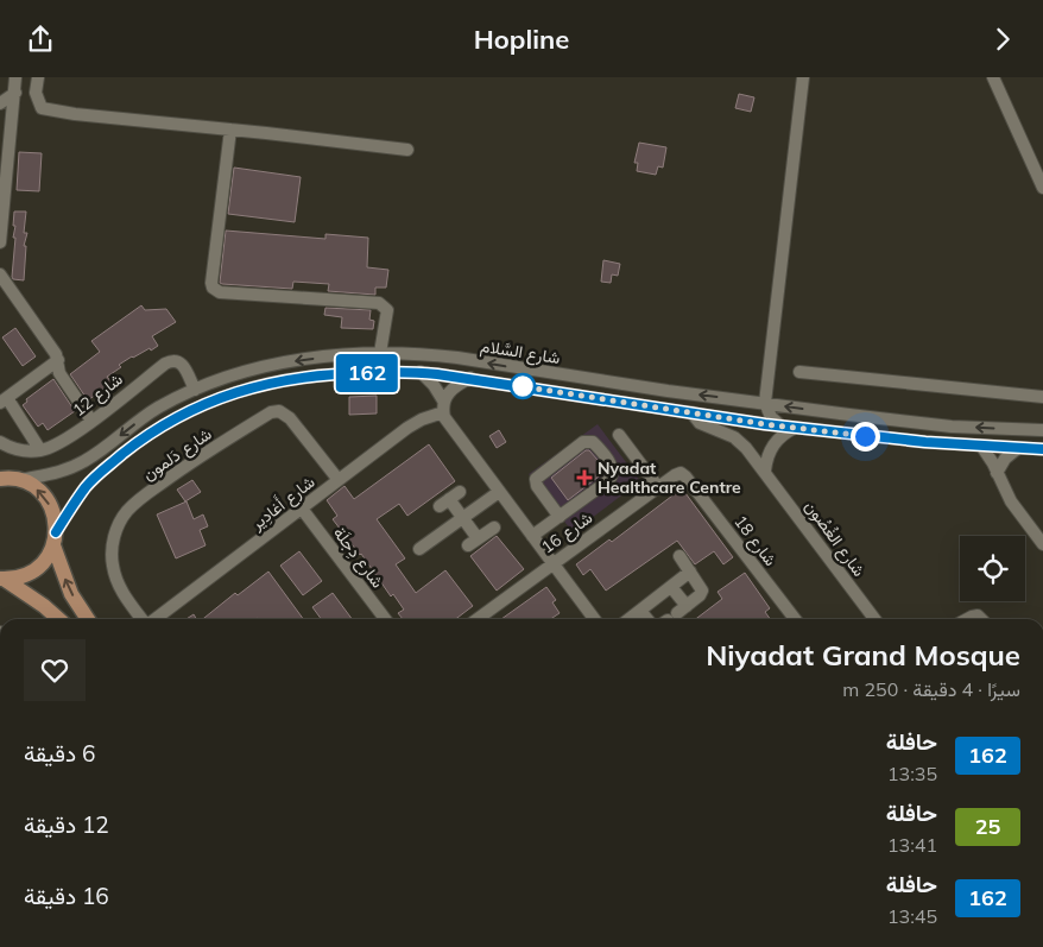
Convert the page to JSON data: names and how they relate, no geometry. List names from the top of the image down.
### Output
{
  "streets": {
    "street": [
      "شارع السَّلام",
      "شارع 12",
      "شارع دَلمون",
      "شارع أَغادِير",
      "شارع 16",
      "شارع الغُصُون",
      "شارع 18",
      "شارع دِجلَة"
    ]
  },
  "crossings": [
    ["شارع السَّلام", "شارع 12"],
    ["شارع السَّلام", "شارع أَغادِير"],
    ["شارع السَّلام", "شارع الغُصُون"],
    ["شارع دَلمون", "شارع أَغادِير"],
    ["شارع أَغادِير", "شارع دِجلَة"],
    ["شارع 16", "شارع 18"]
  ],
  "places": {
    "health": ["Nyadat Healthcare Centre"]
  },
  "lines": ["bus line 162"],
  "page": {
    "header": "Hopline",
    "on_map": "162",
    "heading": ["Niyadat Grand Mosque", "سيرًا · 4 دقيقة · 250 m"],
    "list": [
      {
        "mark": "162",
        "name": "حافلة",
        "note": "13:35",
        "value": "6 دقيقة"
      },
      {
        "mark": "25",
        "name": "حافلة",
        "note": "13:41",
        "value": "12 دقيقة"
      },
      {
        "mark": "162",
        "name": "حافلة",
        "note": "13:45",
        "value": "16 دقيقة"
      }
    ]
  }
}
